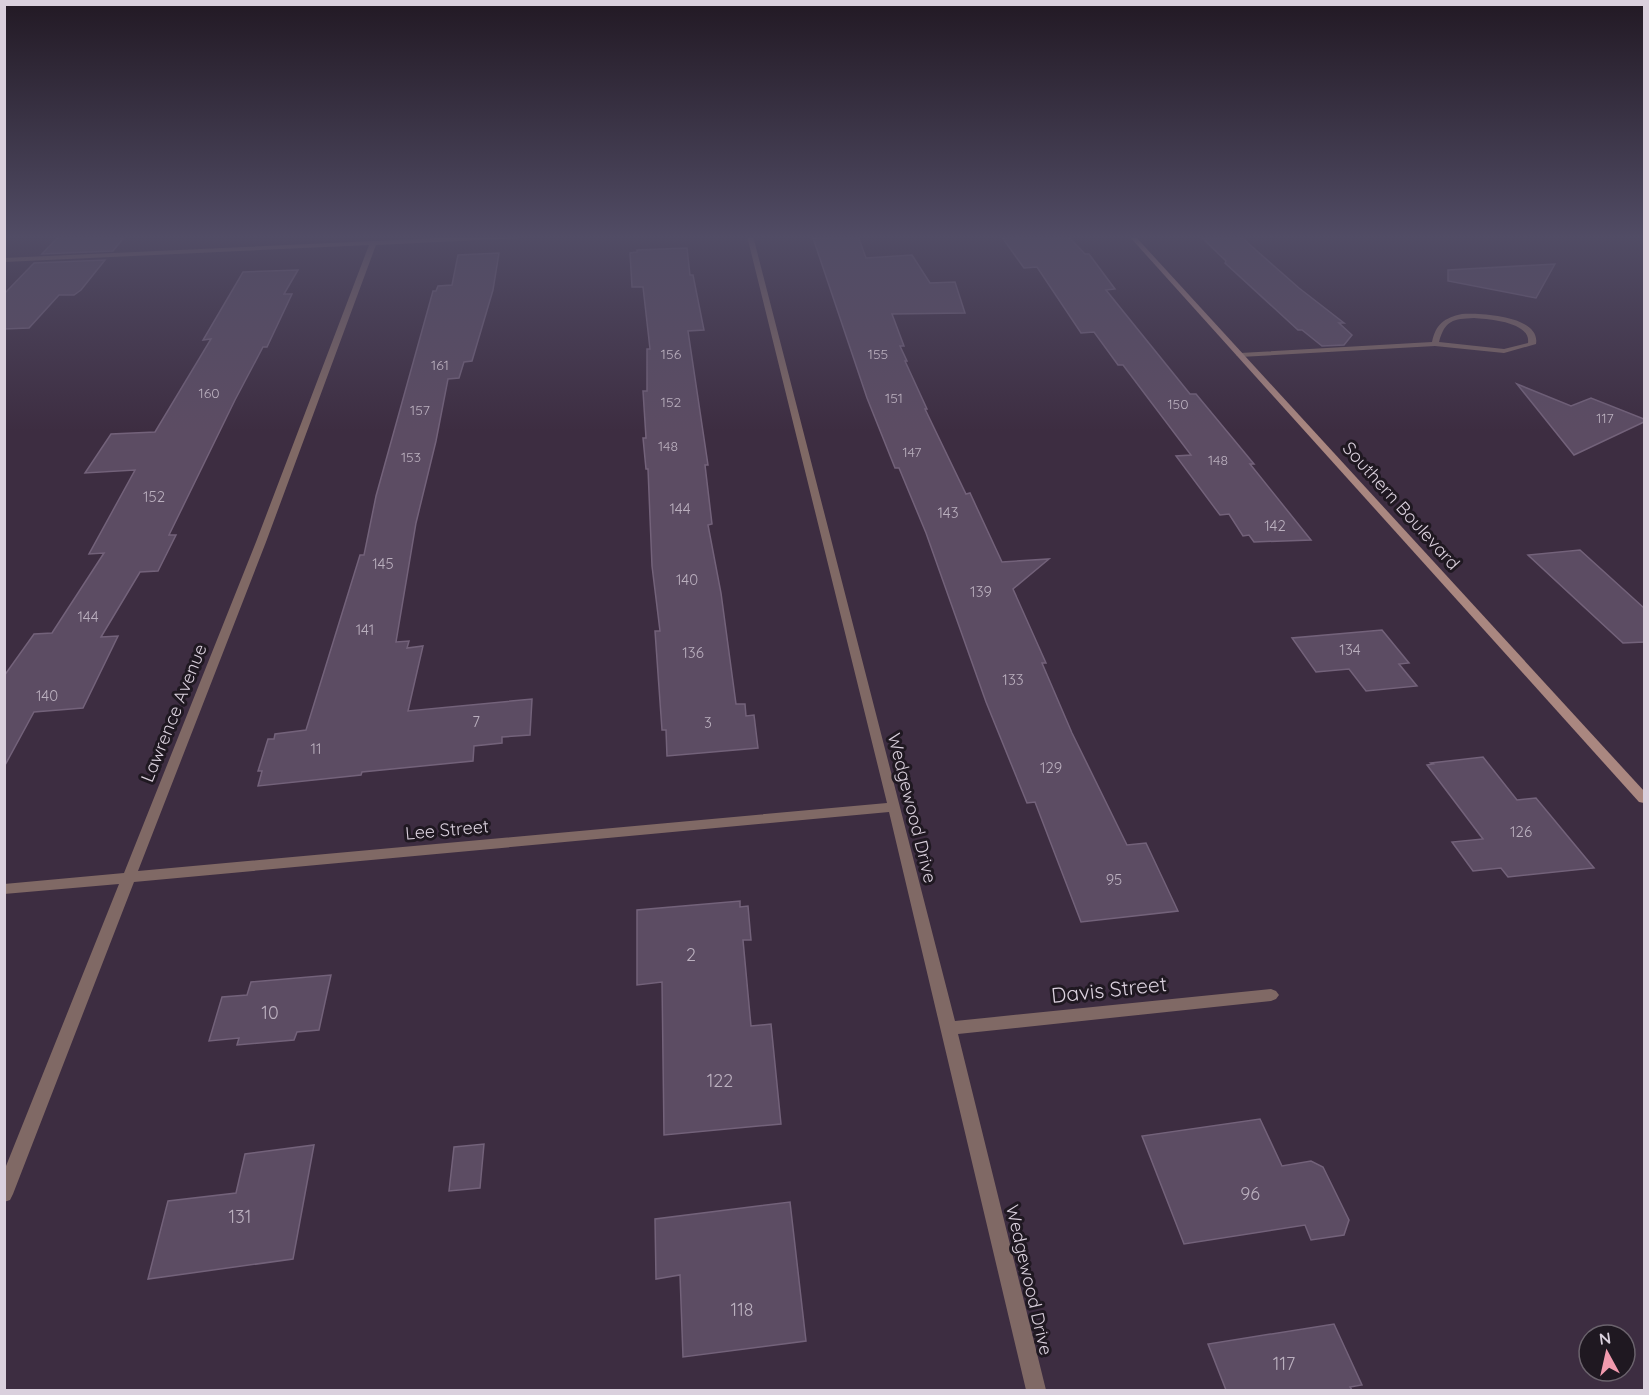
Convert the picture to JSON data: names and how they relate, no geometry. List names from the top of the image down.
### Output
{
  "streets": {
    "street": [
      "Southern Boulevard",
      "Lawrence Avenue",
      "Wedgewood Drive",
      "Lee Street",
      "Davis Street"
    ]
  },
  "crossings": [
    ["Lawrence Avenue", "Lee Street"],
    ["Wedgewood Drive", "Lee Street"],
    ["Wedgewood Drive", "Davis Street"]
  ],
  "house_numbers": [
    "156",
    "155",
    "161",
    "160",
    "151",
    "152",
    "150",
    "157",
    "117",
    "148",
    "147",
    "153",
    "148",
    "152",
    "144",
    "143",
    "142",
    "145",
    "140",
    "139",
    "144",
    "141",
    "134",
    "136",
    "133",
    "140",
    "7",
    "3",
    "11",
    "129",
    "126",
    "95",
    "2",
    "10",
    "122",
    "96",
    "131",
    "118",
    "117"
  ],
  "north": "top"
}
